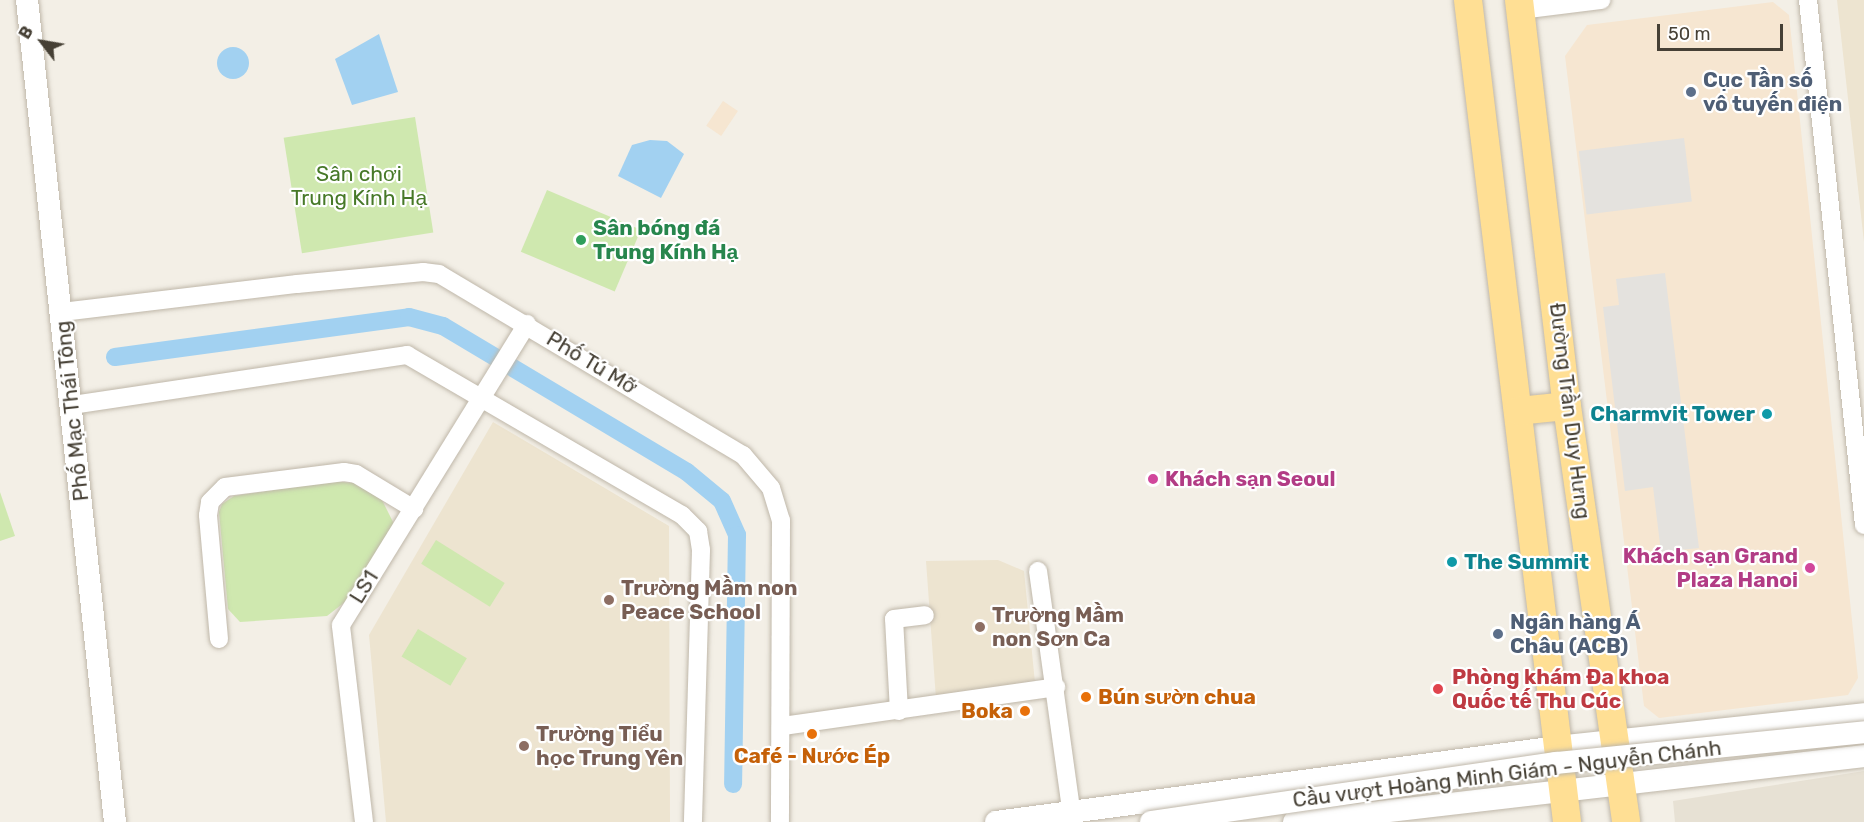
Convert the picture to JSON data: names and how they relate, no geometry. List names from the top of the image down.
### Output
{
  "streets": {
    "main road": ["Đường Trần Duy Hưng"],
    "street": [
      "Phố Tú Mỡ",
      "Phố Mạc Thái Tông",
      "LS1",
      "Cầu vượt Hoàng Minh Giám - Nguyễn Chánh"
    ]
  },
  "crossings": [
    ["Phố Tú Mỡ", "Phố Mạc Thái Tông"],
    ["Phố Tú Mỡ", "LS1"]
  ],
  "parks": ["Sân chơi Trung Kính Hạ"],
  "places": [
    "Cục Tần số vô tuyến điện",
    "Sân bóng đá Trung Kính Hạ",
    "Charmvit Tower",
    "Khách sạn Seoul",
    "The Summit",
    "Khách sạn Grand Plaza Hanoi",
    "Trường Mầm non Peace School",
    "Trường Mầm non Sơn Ca",
    "Ngân hàng Á Châu (ACB)",
    "Phòng khám Đa khoa Quốc tế Thu Cúc",
    "Bún sườn chua",
    "Boka",
    "Café - Nước Ép",
    "Trường Tiểu học Trung Yên"
  ],
  "scale_bar": "50 m",
  "north": "top left"
}
